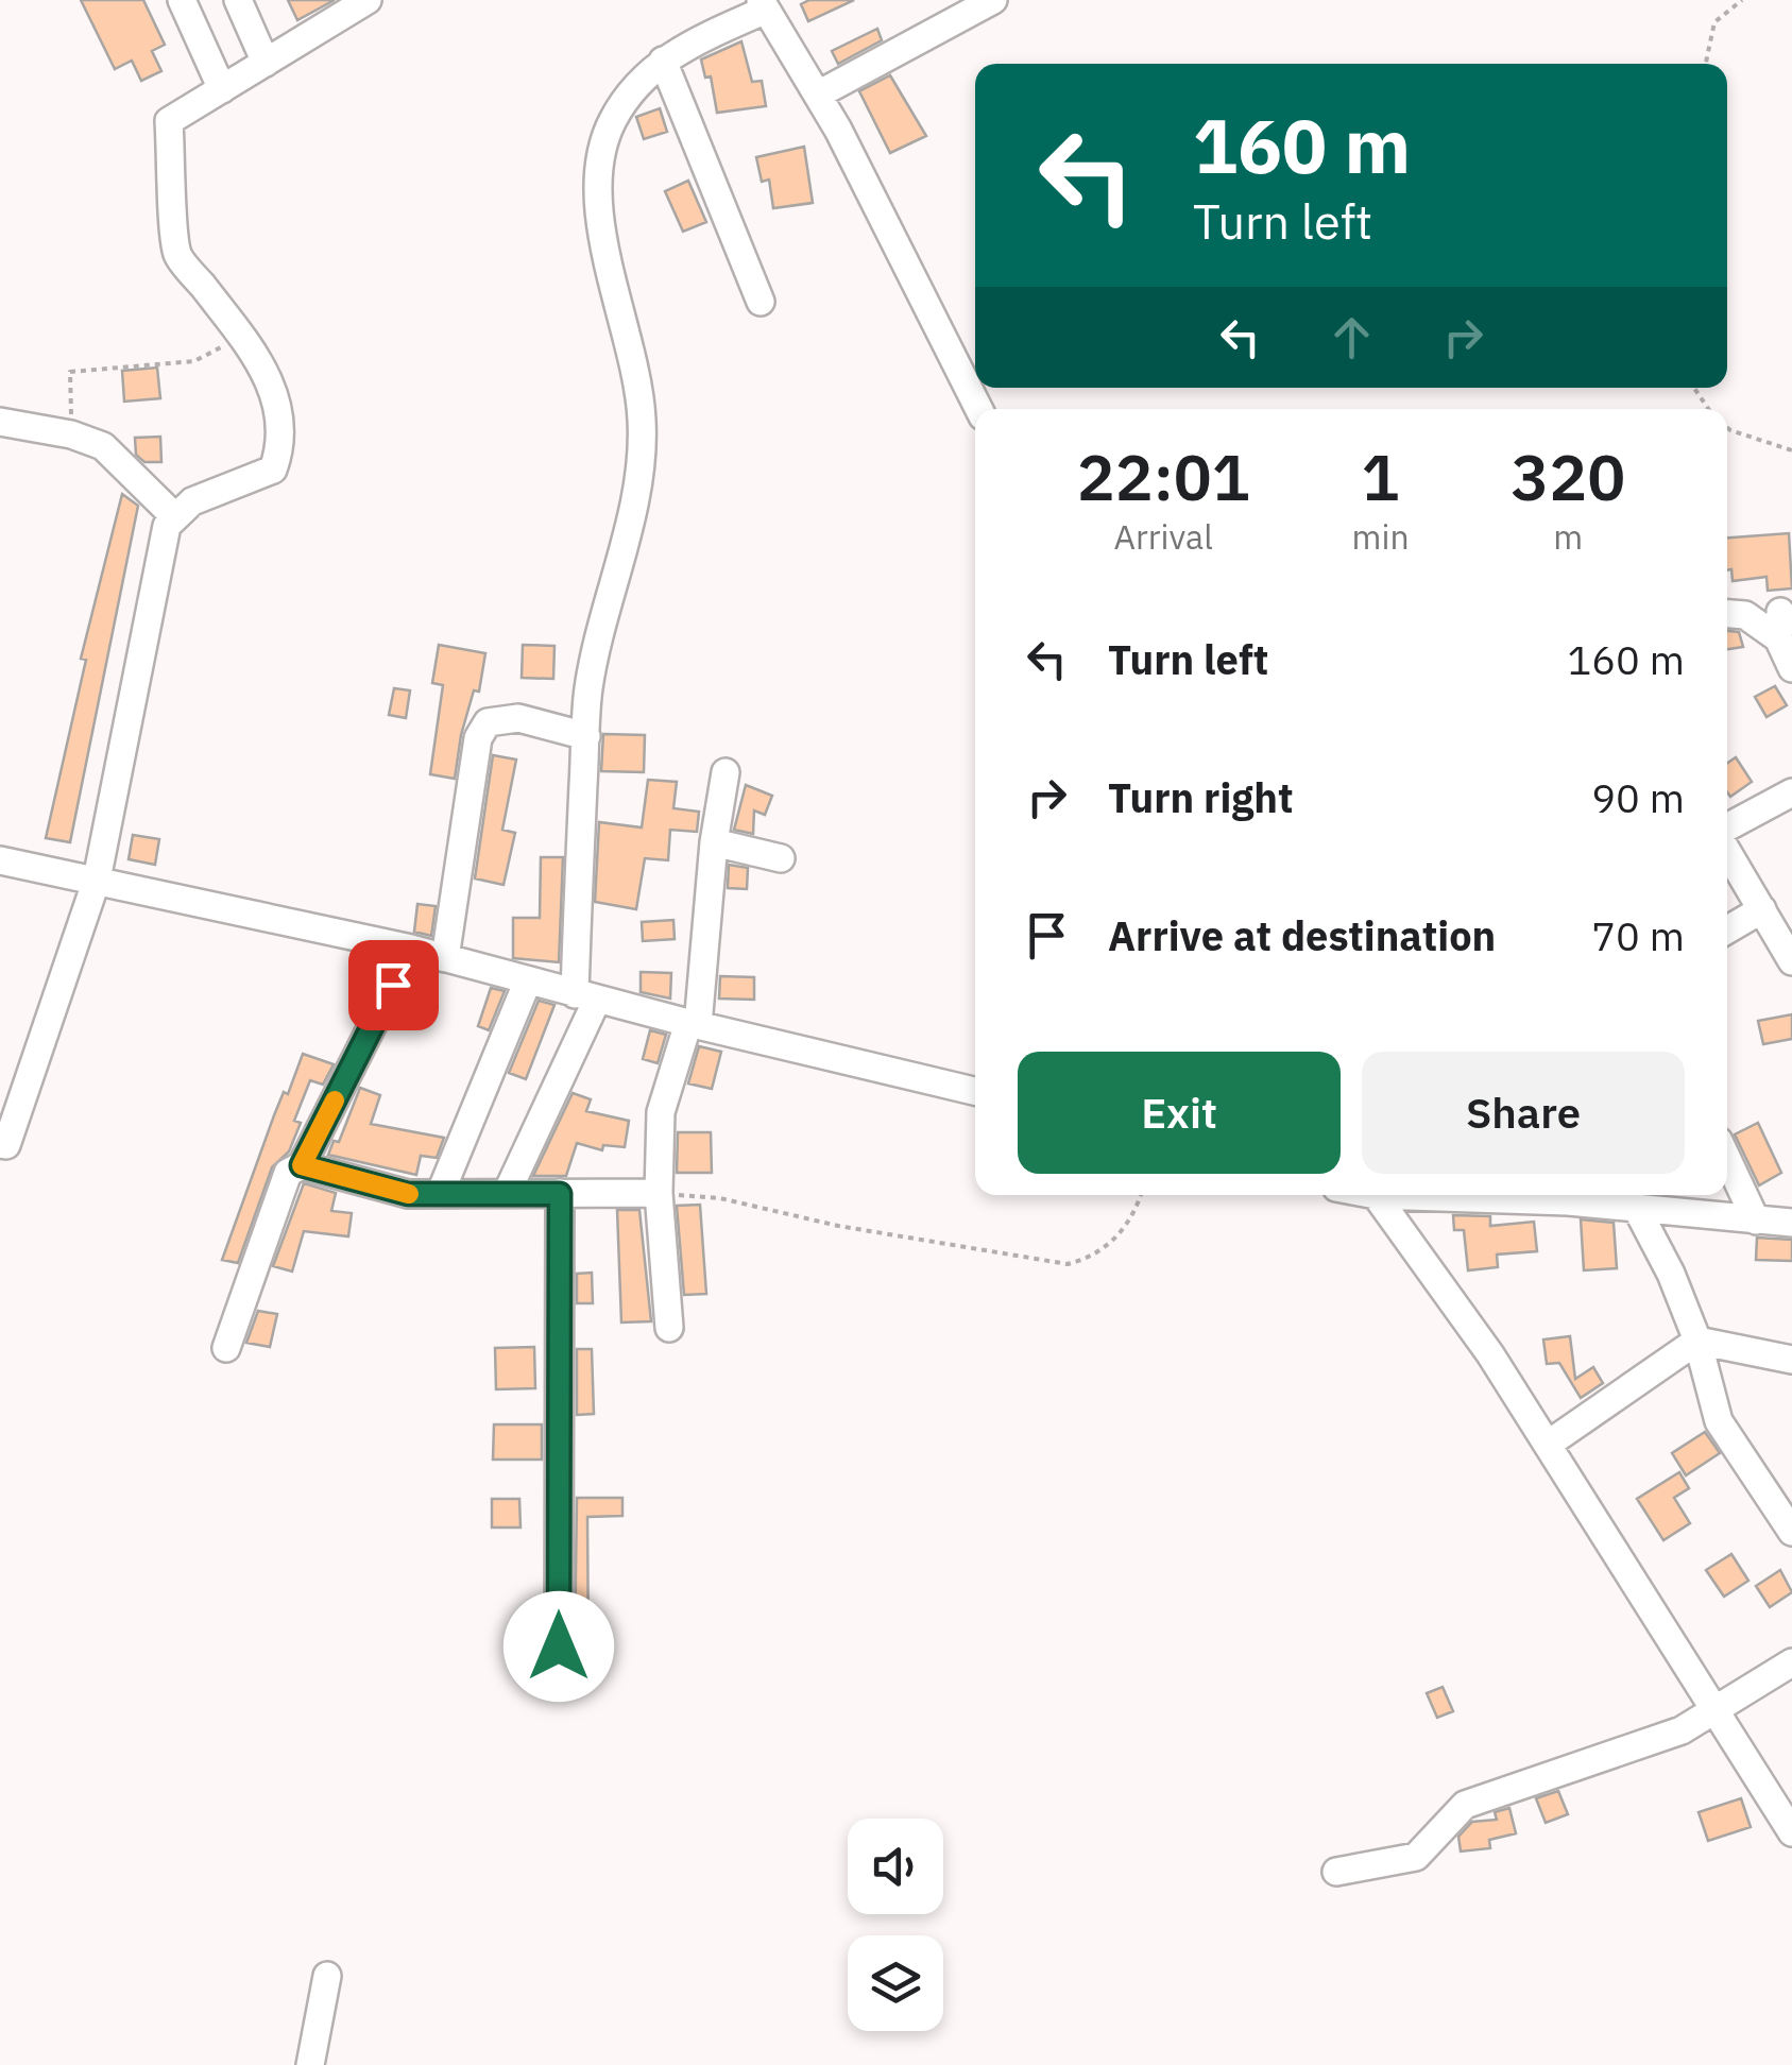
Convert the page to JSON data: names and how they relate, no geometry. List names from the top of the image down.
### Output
{
  "page": {
    "turn": ["160 m", "Turn left"],
    "eta": [
      "22:01",
      "Arrival",
      "1",
      "min",
      "320",
      "m"
    ],
    "list": [
      {
        "name": "Turn left",
        "value": "160 m"
      },
      {
        "name": "Turn right",
        "value": "90 m"
      },
      {
        "name": "Arrive at destination",
        "value": "70 m"
      }
    ],
    "buttons": ["Exit", "Share"]
  }
}
